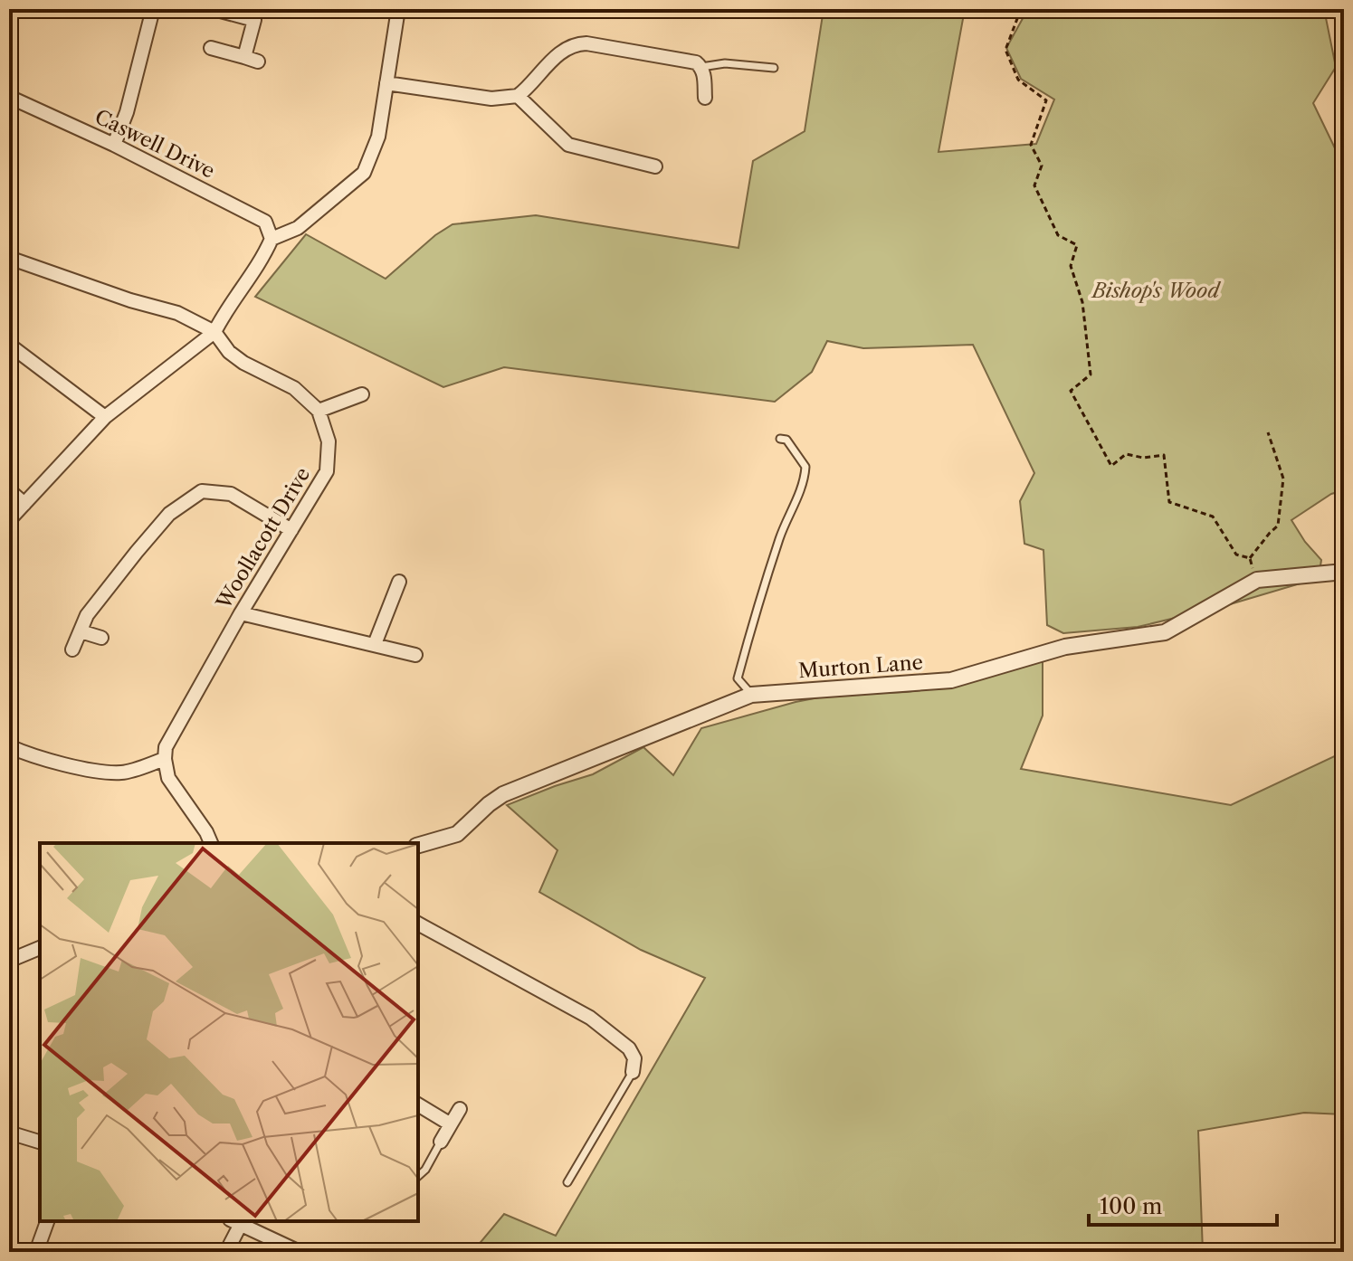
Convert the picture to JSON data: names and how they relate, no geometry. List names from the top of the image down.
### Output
{
  "streets": {
    "street": ["Caswell Drive", "Woollacott Drive", "Murton Lane"]
  },
  "parks": ["Bishop's Wood"],
  "scale_bar": "100 m"
}
